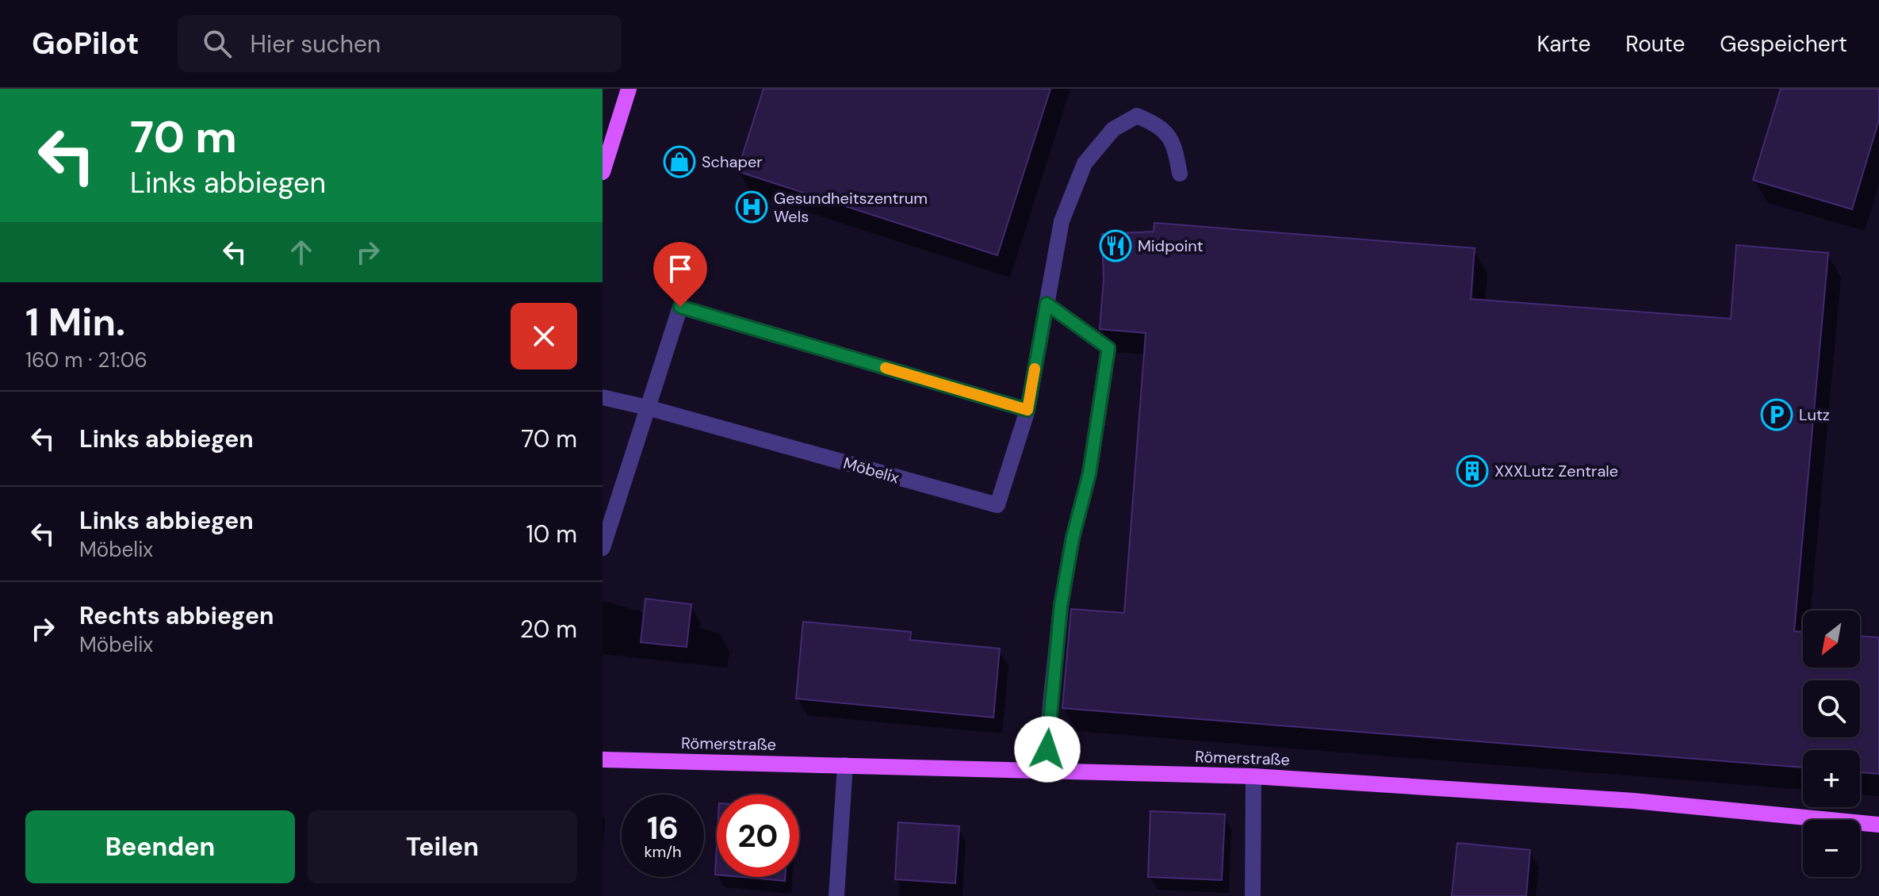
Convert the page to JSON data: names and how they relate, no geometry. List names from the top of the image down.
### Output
{
  "streets": {
    "main road": ["Römerstraße"],
    "street": ["Möbelix"]
  },
  "places": {
    "shop": ["Schaper"],
    "hospital": ["Gesundheitszentrum Wels"],
    "restaurant": ["Midpoint"],
    "parking": ["Lutz"],
    "building": ["XXXLutz Zentrale"]
  },
  "north": "bottom left",
  "page": {
    "header": "GoPilot",
    "search": "Hier suchen",
    "nav": ["Karte", "Route", "Gespeichert"],
    "turn": ["70 m", "Links abbiegen"],
    "heading": ["1 Min.", "160 m · 21:06"],
    "list": [
      {
        "name": "Links abbiegen",
        "value": "70 m"
      },
      {
        "name": "Links abbiegen",
        "note": "Möbelix",
        "value": "10 m"
      },
      {
        "name": "Rechts abbiegen",
        "note": "Möbelix",
        "value": "20 m"
      }
    ],
    "map_buttons": ["+", "−"],
    "speed": "16 km/h",
    "limit": "20",
    "buttons": ["Beenden", "Teilen"]
  }
}
